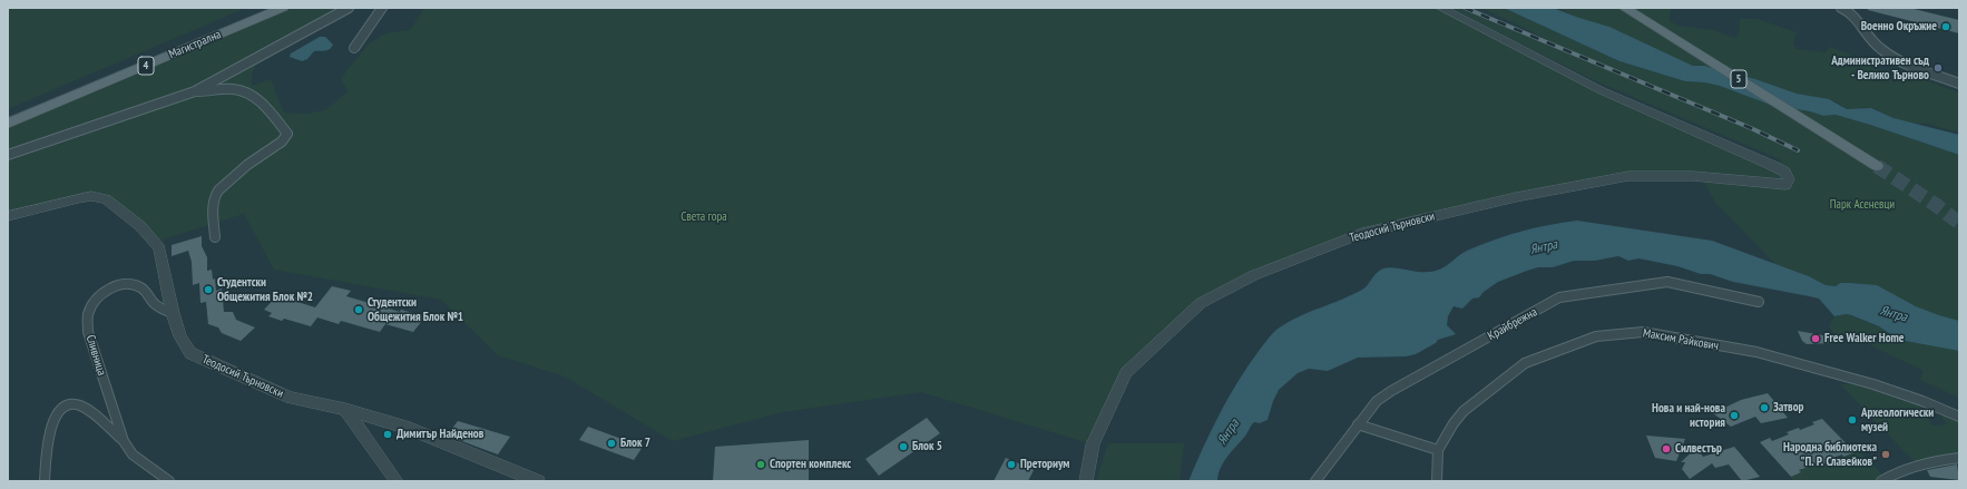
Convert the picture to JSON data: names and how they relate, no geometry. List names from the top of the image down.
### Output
{
  "streets": {
    "main road": ["Магистрална", "4", "5"],
    "street": [
      "Теодосий Търновски",
      "Крайбрежна",
      "Максим Райкович",
      "Сливница"
    ]
  },
  "crossings": [
    ["Теодосий Търновски", "Сливница"]
  ],
  "water": ["Янтра"],
  "parks": ["Парк Асеневци", "Света гора"],
  "places": [
    "Военно Окръжие",
    "Административен съд - Велико Търново",
    "Студентски Общежития Блок №2",
    "Студентски Общежития Блок №1",
    "Free Walker Home",
    "Затвор",
    "Нова и най-нова история",
    "Археологически музей",
    "Димитър Найденов",
    "Блок 7",
    "Блок 5",
    "Силвестър",
    "Народна библиотека \"П. Р. Славейков\"",
    "Спортен комплекс",
    "Преториум"
  ]
}
